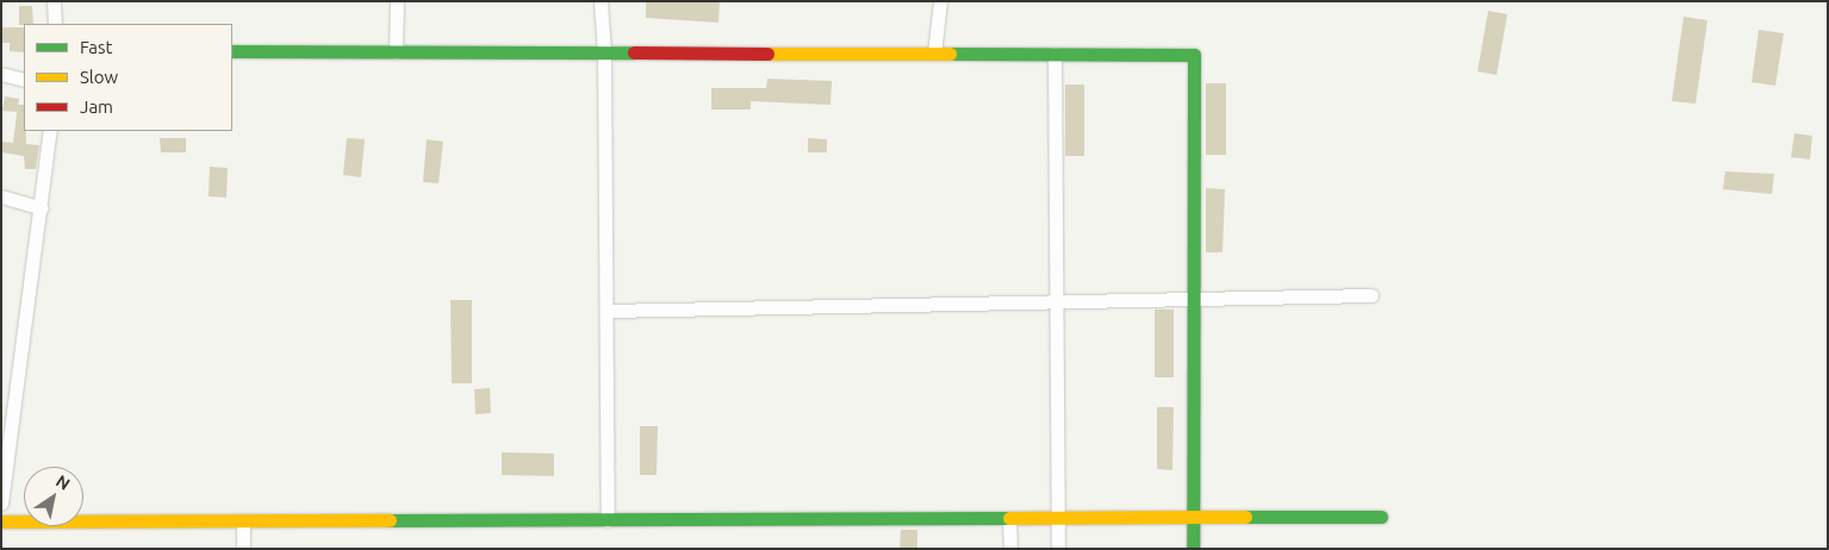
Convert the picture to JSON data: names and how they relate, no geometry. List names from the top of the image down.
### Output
{
  "legend": ["Fast", "Slow", "Jam"],
  "north": "top right"
}
